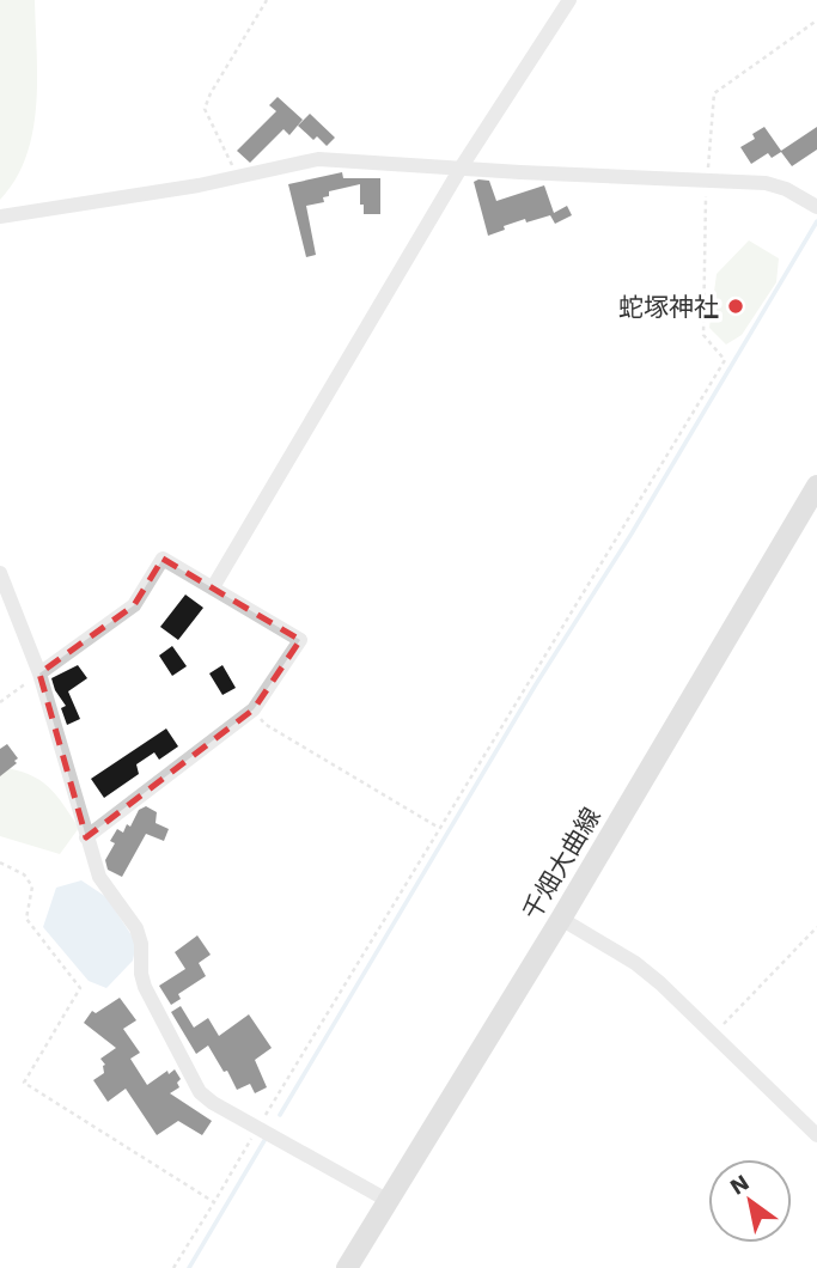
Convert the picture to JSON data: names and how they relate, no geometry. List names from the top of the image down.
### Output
{
  "streets": {
    "main road": ["千畑大曲線"]
  },
  "places": ["蛇塚神社"],
  "north": "top left"
}
